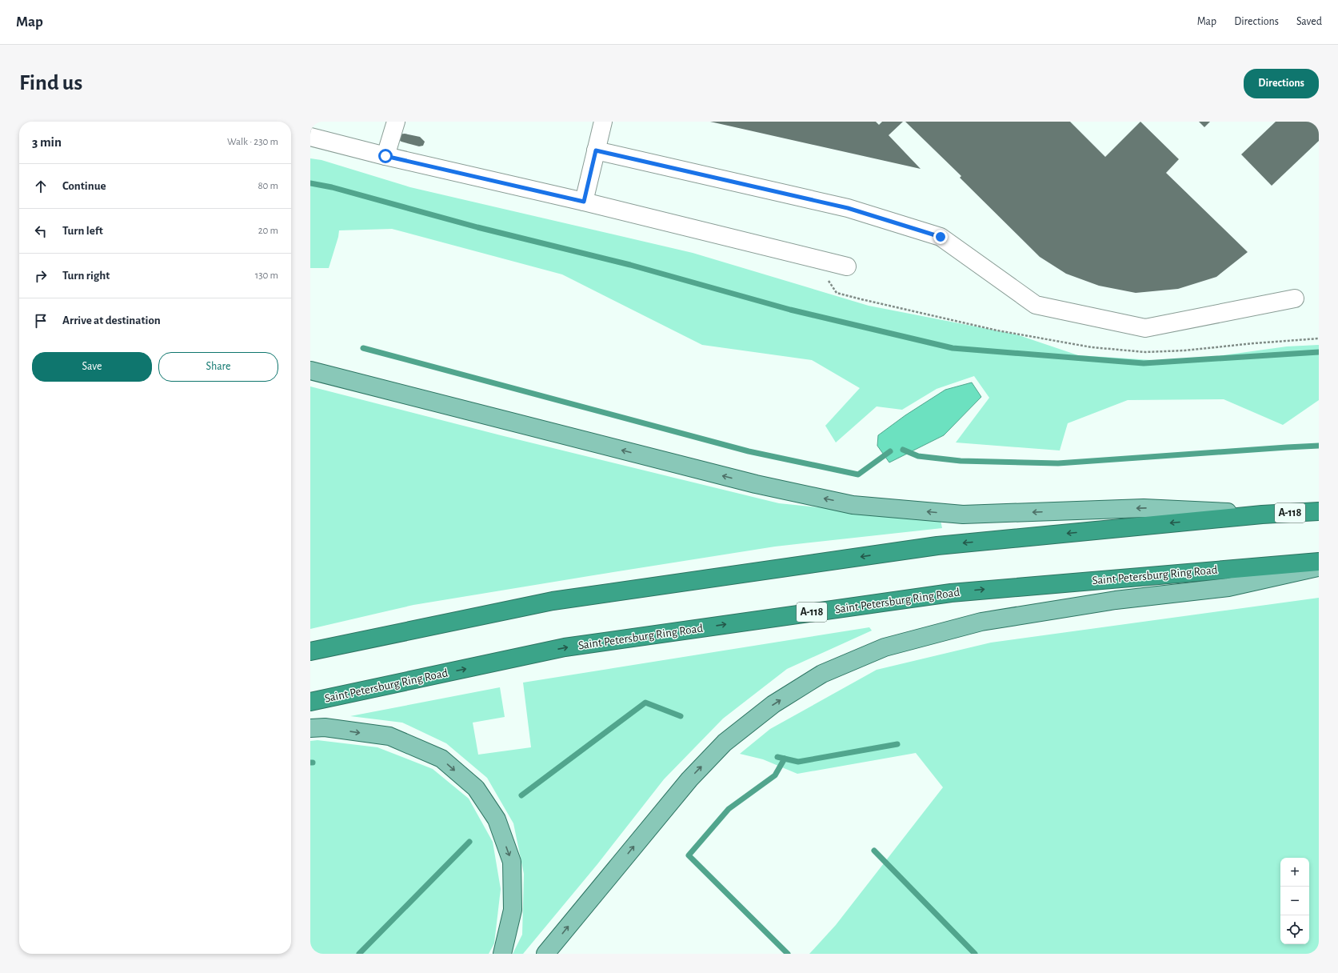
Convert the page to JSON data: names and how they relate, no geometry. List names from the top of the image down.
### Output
{
  "streets": {
    "highway": ["А-118", "Saint Petersburg Ring Road"]
  },
  "page": {
    "header": "Map",
    "nav": ["Map", "Directions", "Saved"],
    "buttons": [
      "Directions",
      ["Save", "Share"]
    ],
    "title": "Find us",
    "heading": ["3 min", "Walk · 230 m"],
    "list": [
      ["Continue", "80 m"],
      ["Turn left", "20 m"],
      ["Turn right", "130 m"],
      "Arrive at destination"
    ],
    "map_buttons": ["+", "−"]
  }
}
